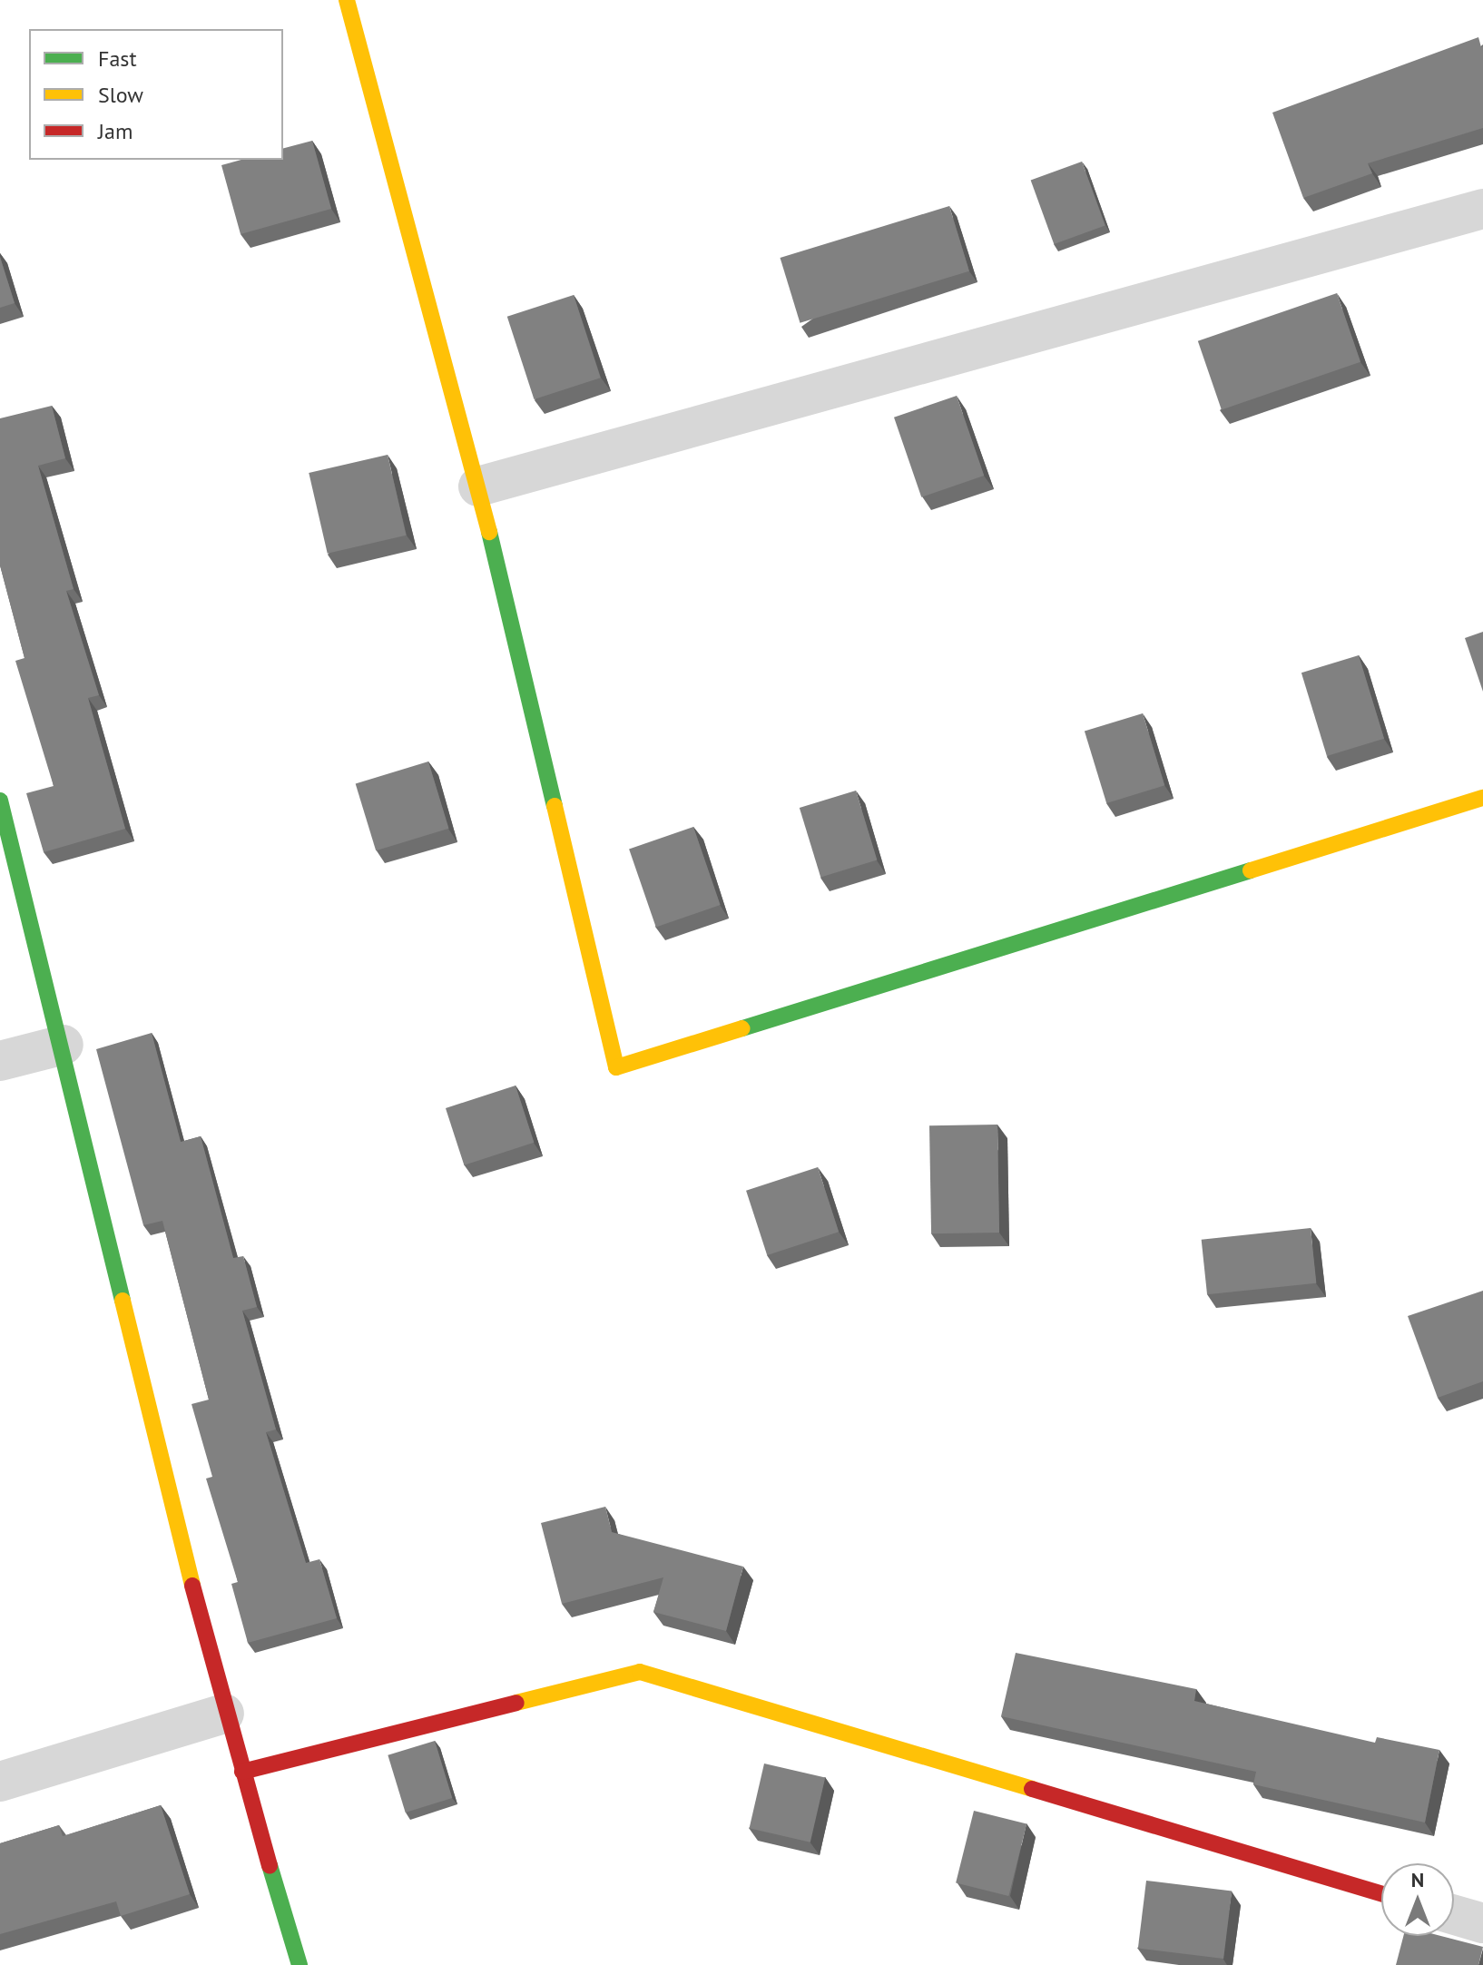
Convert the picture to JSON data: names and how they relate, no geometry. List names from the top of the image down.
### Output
{
  "legend": ["Fast", "Slow", "Jam"],
  "north": "top"
}
